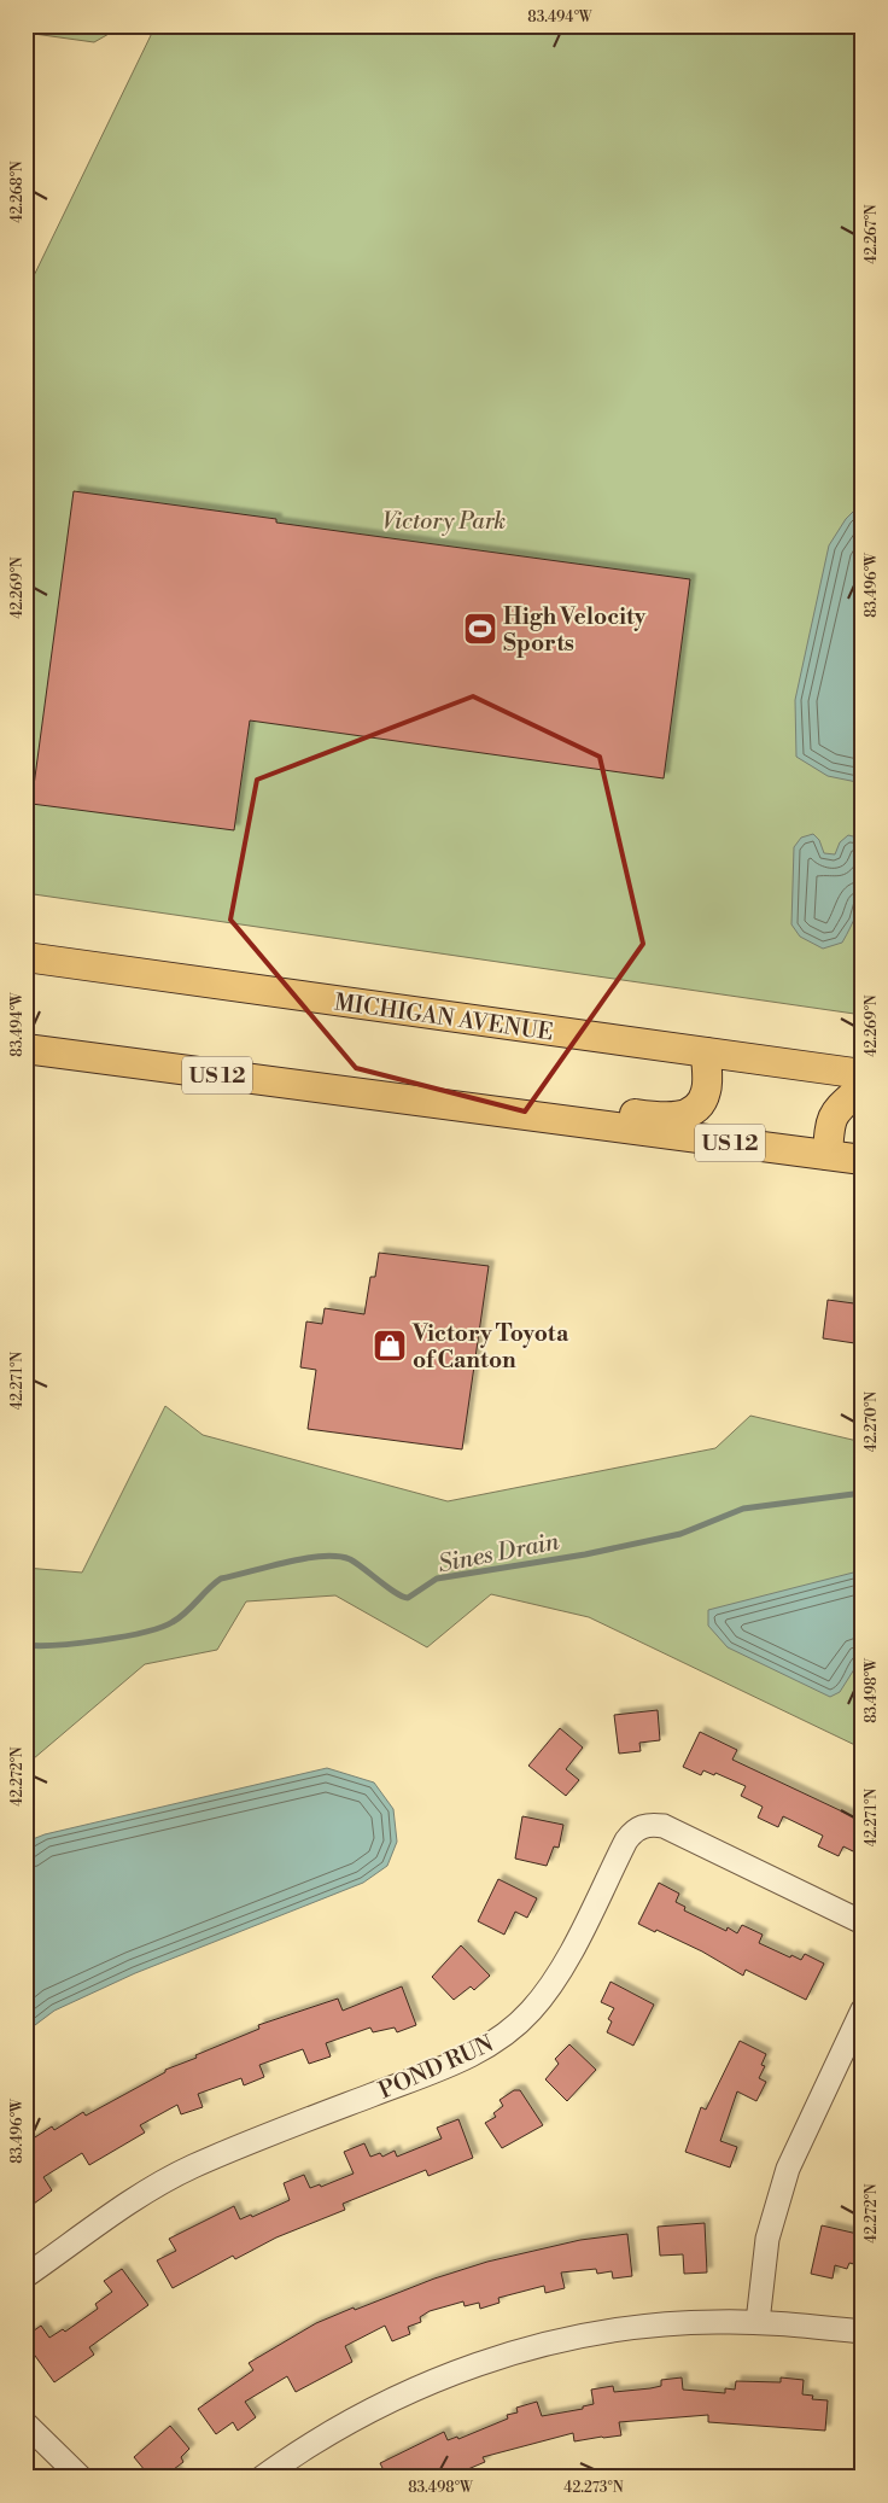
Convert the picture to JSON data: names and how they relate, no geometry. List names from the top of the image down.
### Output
{
  "streets": {
    "main road": ["MICHIGAN AVENUE", "US 12"],
    "street": ["POND RUN"]
  },
  "water": ["Sines Drain"],
  "parks": ["Victory Park"],
  "places": {
    "sports": ["High Velocity Sports"],
    "shop": ["Victory Toyota of Canton"]
  },
  "coordinates": [
    "83.494°W",
    "42.268°N",
    "42.267°N",
    "83.496°W",
    "42.269°N",
    "42.271°N",
    "42.270°N",
    "83.498°W",
    "42.272°N",
    "42.273°N"
  ]
}
